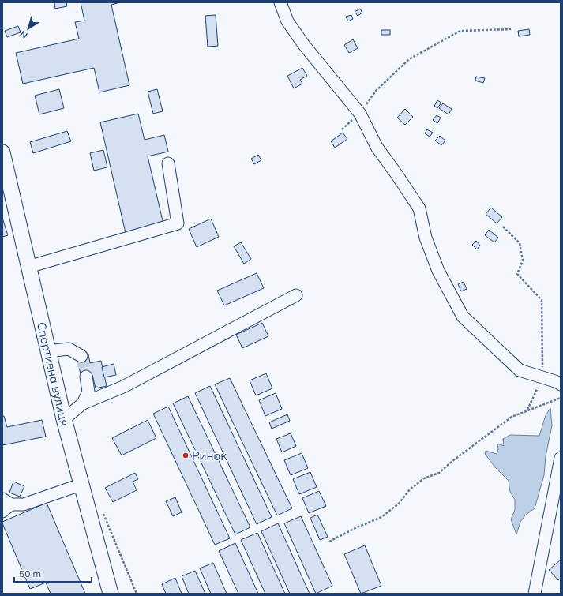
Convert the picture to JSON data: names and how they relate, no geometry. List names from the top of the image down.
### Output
{
  "streets": {
    "main road": ["Спортивна вулиця"]
  },
  "places": ["Ринок"],
  "scale_bar": "50 m",
  "north": "bottom left"
}
